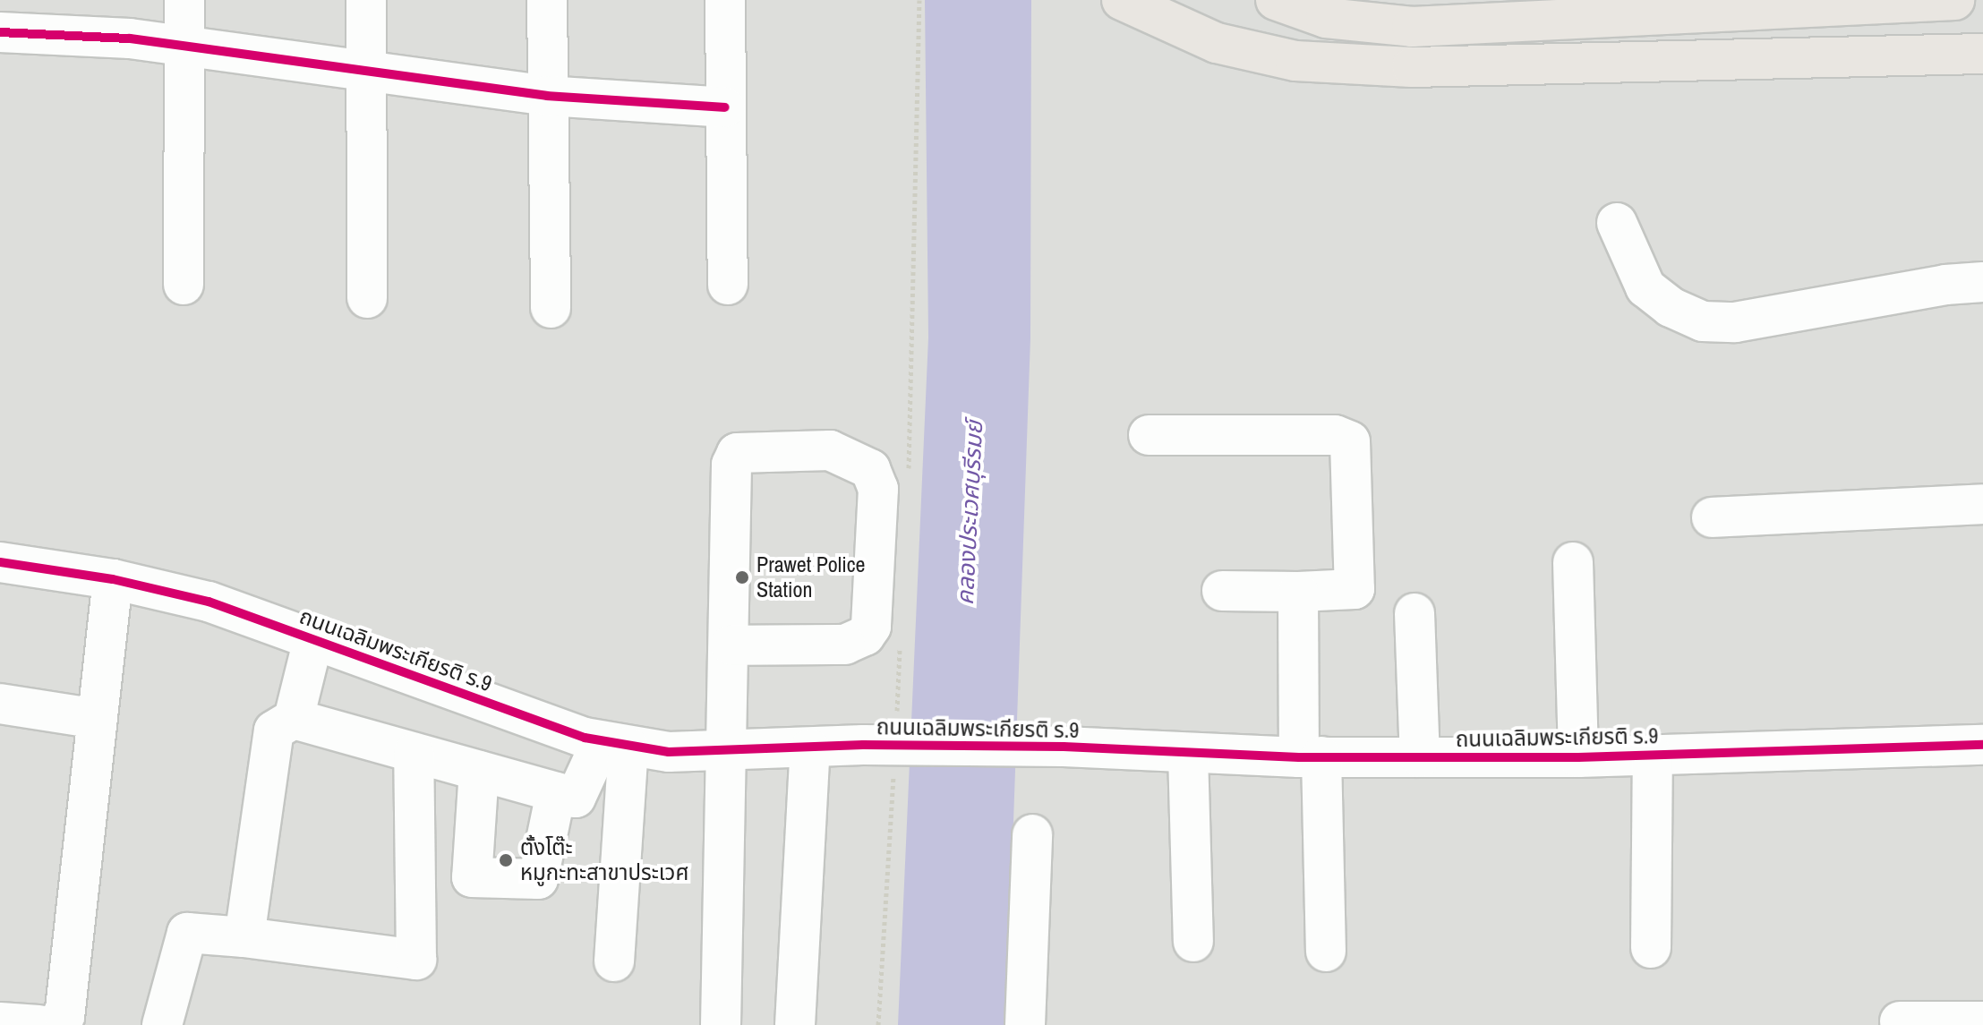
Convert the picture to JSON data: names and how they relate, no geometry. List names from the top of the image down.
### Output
{
  "streets": {
    "street": ["ถนนเฉลิมพระเกียรติ ร.9"]
  },
  "water": ["คลองประเวศบุรีรมย์"],
  "places": ["Prawet Police Station", "ตั้งโต๊ะ หมูกะทะสาขาประเวศ"]
}
